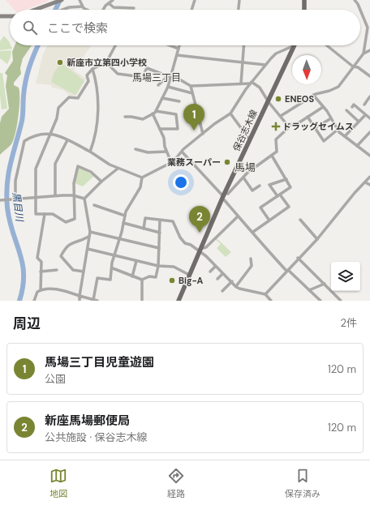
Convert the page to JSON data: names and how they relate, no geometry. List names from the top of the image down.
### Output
{
  "streets": {
    "main road": ["保谷志木線"]
  },
  "districts": ["馬場三丁目", "馬場"],
  "water": ["黒目川"],
  "places": {
    "other": [
      "新座市立第四小学校",
      "ENEOS",
      "業務スーパー",
      "Big-A"
    ],
    "health": ["ドラッグセイムス"]
  },
  "north": "bottom",
  "page": {
    "search": "ここで検索",
    "pins": ["1", "2"],
    "heading": ["周辺", "2件"],
    "list": [
      {
        "mark": "1",
        "name": "馬場三丁目児童遊園",
        "note": "公園",
        "value": "120 m"
      },
      {
        "mark": "2",
        "name": "新座馬場郵便局",
        "note": "公共施設 · 保谷志木線",
        "value": "120 m"
      }
    ],
    "nav": ["地図", "経路", "保存済み"]
  }
}
